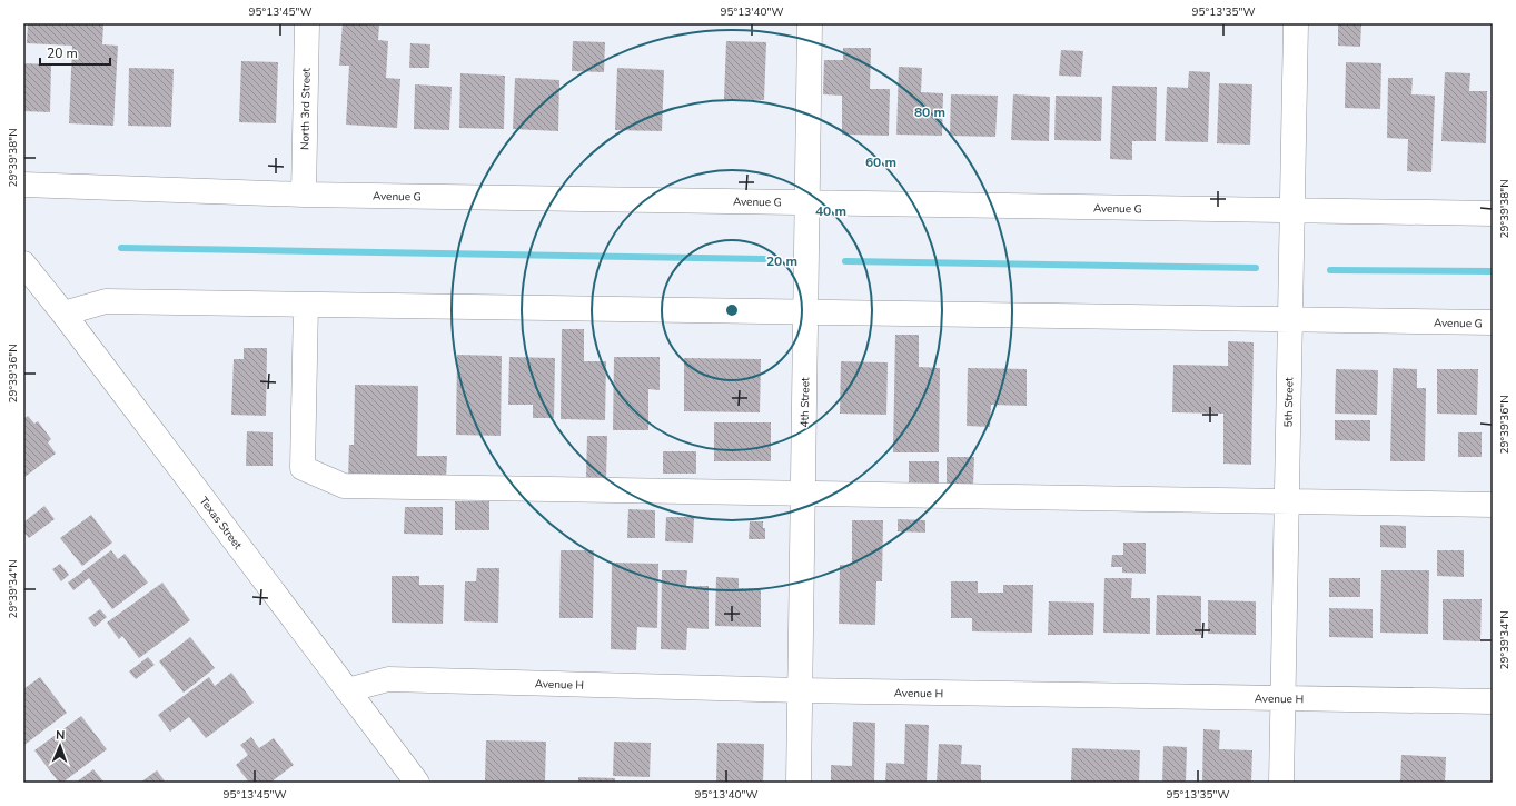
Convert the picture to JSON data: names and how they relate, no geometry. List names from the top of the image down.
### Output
{
  "streets": {
    "street": [
      "North 3rd Street",
      "Avenue G",
      "4th Street",
      "5th Street",
      "Texas Street",
      "Avenue H"
    ]
  },
  "crossings": [
    ["North 3rd Street", "Avenue G"],
    ["Avenue G", "4th Street"],
    ["Avenue G", "5th Street"],
    ["Avenue G", "Texas Street"],
    ["4th Street", "Avenue H"],
    ["5th Street", "Avenue H"],
    ["Texas Street", "Avenue H"]
  ],
  "scale_bar": "20 m",
  "north": "top",
  "coordinates": [
    "95°13'45\"W",
    "95°13'40\"W",
    "95°13'35\"W",
    "29°39'38\"N",
    "29°39'36\"N",
    "29°39'34\"N"
  ],
  "rings": [
    "80 m",
    "60 m",
    "40 m",
    "20 m"
  ]
}
